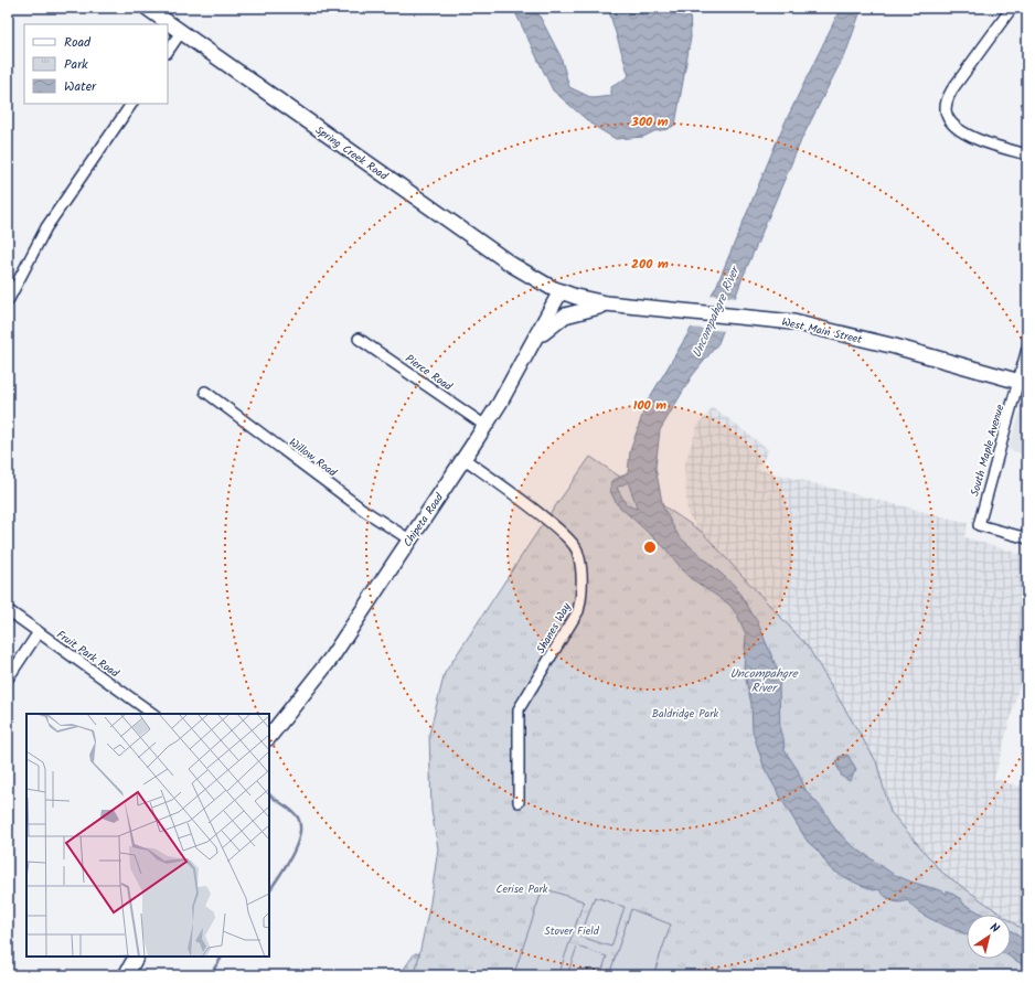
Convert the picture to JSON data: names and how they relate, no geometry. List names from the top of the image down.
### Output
{
  "streets": {
    "main road": ["Spring Creek Road", "West Main Street", "Chipeta Road"],
    "street": [
      "Pierce Road",
      "South Maple Avenue",
      "Willow Road",
      "Shanes Way",
      "Fruit Park Road"
    ]
  },
  "crossings": [
    ["Spring Creek Road", "West Main Street"],
    ["Spring Creek Road", "Chipeta Road"],
    ["West Main Street", "South Maple Avenue"],
    ["West Main Street", "Chipeta Road"],
    ["Pierce Road", "Chipeta Road"],
    ["Willow Road", "Chipeta Road"],
    ["Chipeta Road", "Shanes Way"]
  ],
  "water": ["Uncompahgre River"],
  "parks": ["Baldridge Park", "Cerise Park", "Stover Field"],
  "legend": ["Road", "Park", "Water"],
  "north": "top right",
  "rings": ["300 m", "200 m", "100 m"]
}
